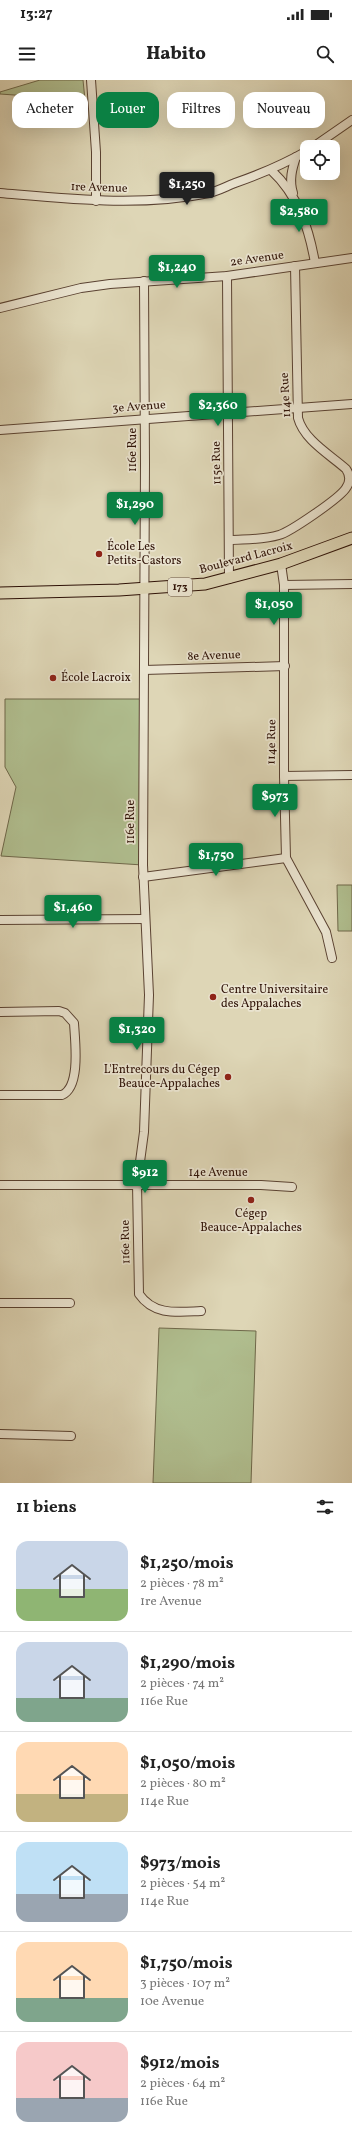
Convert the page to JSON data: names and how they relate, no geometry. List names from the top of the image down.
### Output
{
  "streets": {
    "main road": ["Boulevard Lacroix", "173"],
    "street": [
      "1re Avenue",
      "2e Avenue",
      "114e Rue",
      "3e Avenue",
      "116e Rue",
      "115e Rue",
      "8e Avenue",
      "14e Avenue"
    ]
  },
  "crossings": [
    ["2e Avenue", "114e Rue"],
    ["2e Avenue", "116e Rue"],
    ["2e Avenue", "115e Rue"],
    ["114e Rue", "3e Avenue"],
    ["114e Rue", "115e Rue"],
    ["114e Rue", "Boulevard Lacroix"],
    ["114e Rue", "8e Avenue"],
    ["3e Avenue", "116e Rue"],
    ["3e Avenue", "115e Rue"],
    ["116e Rue", "Boulevard Lacroix"],
    ["116e Rue", "8e Avenue"],
    ["116e Rue", "14e Avenue"],
    ["115e Rue", "Boulevard Lacroix"]
  ],
  "places": [
    "École Les Petits-Castors",
    "École Lacroix",
    "Centre Universitaire des Appalaches",
    "L'Entrecours du Cégep Beauce-Appalaches",
    "Cégep Beauce-Appalaches"
  ],
  "page": {
    "status": "13:27",
    "header": "Habito",
    "chip": [
      "Acheter",
      "Louer",
      "Filtres",
      "Nouveau"
    ],
    "price": [
      "$1,250",
      "$2,580",
      "$1,240",
      "$2,360",
      "$1,290",
      "$1,050",
      "$973",
      "$1,750",
      "$1,460",
      "$1,320",
      "$912"
    ],
    "heading": "11 biens",
    "list": [
      {
        "name": "$1,250/mois",
        "note": "2 pièces · 78 m² · 1re Avenue"
      },
      {
        "name": "$1,290/mois",
        "note": "2 pièces · 74 m² · 116e Rue"
      },
      {
        "name": "$1,050/mois",
        "note": "2 pièces · 80 m² · 114e Rue"
      },
      {
        "name": "$973/mois",
        "note": "2 pièces · 54 m² · 114e Rue"
      },
      {
        "name": "$1,750/mois",
        "note": "3 pièces · 107 m² · 10e Avenue"
      },
      {
        "name": "$912/mois",
        "note": "2 pièces · 64 m² · 116e Rue"
      }
    ]
  }
}
